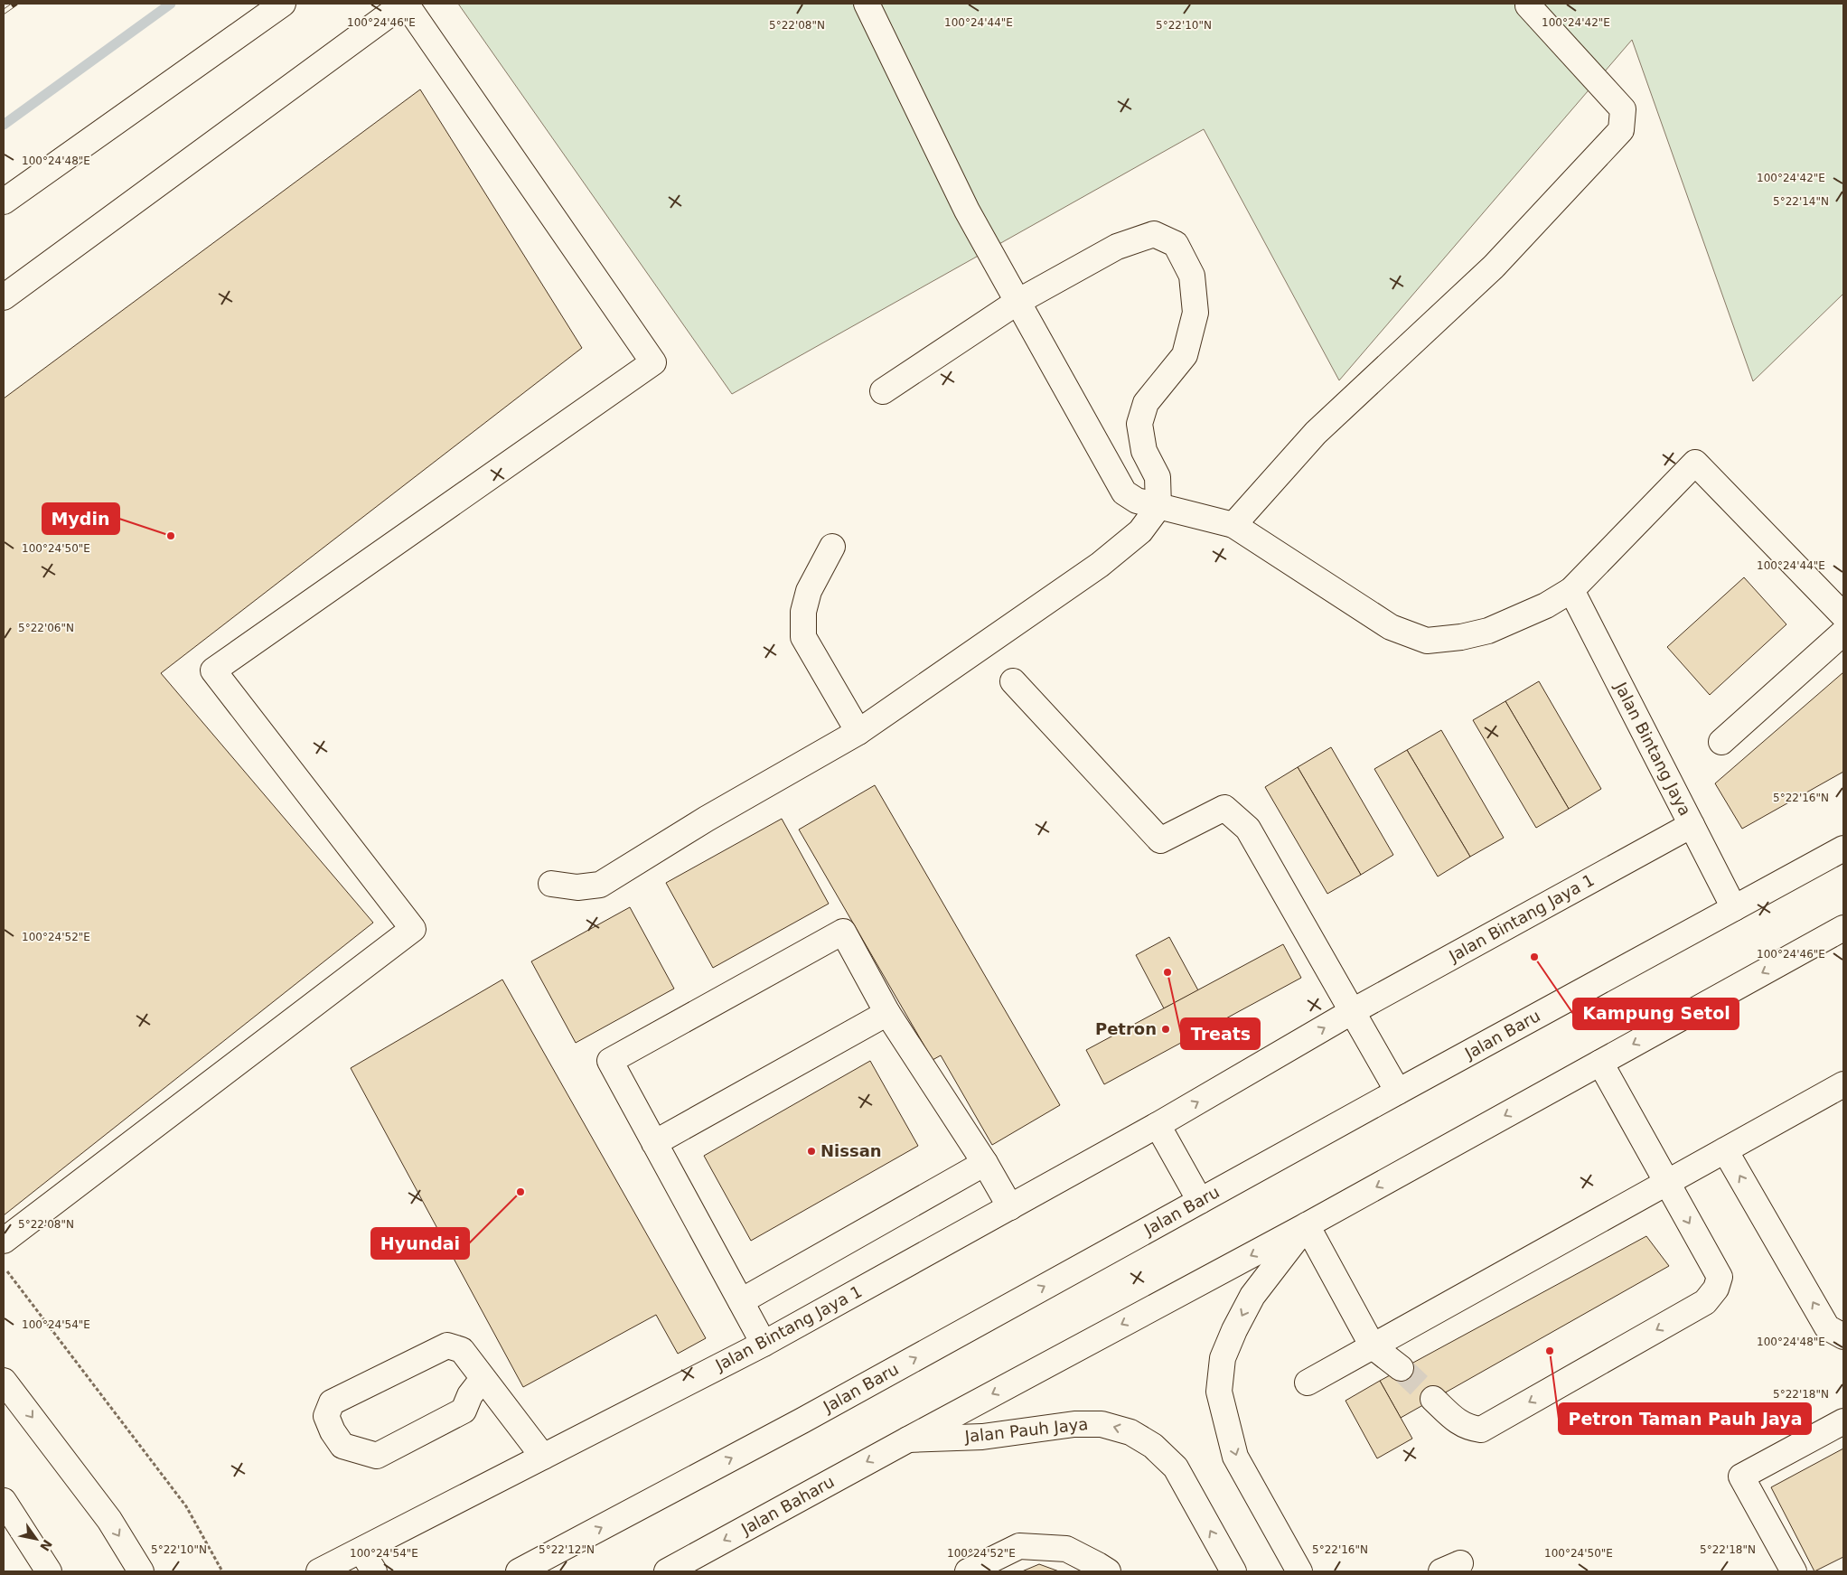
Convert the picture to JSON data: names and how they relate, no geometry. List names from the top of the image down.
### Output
{
  "streets": {
    "main road": [
      "Jalan Bintang Jaya",
      "Jalan Bintang Jaya 1",
      "Jalan Baru",
      "Jalan Pauh Jaya",
      "Jalan Baharu"
    ]
  },
  "crossings": [
    ["Jalan Bintang Jaya", "Jalan Bintang Jaya 1"],
    ["Jalan Bintang Jaya", "Jalan Baru"],
    ["Jalan Pauh Jaya", "Jalan Baharu"]
  ],
  "one_way": ["Jalan Pauh Jaya", "Jalan Baharu"],
  "places": [
    "Mydin",
    "Kampung Setol",
    "Treats",
    "Petron",
    "Nissan",
    "Hyundai",
    "Petron Taman Pauh Jaya"
  ],
  "north": "bottom right",
  "coordinates": [
    "100°24'46\"E",
    "100°24'44\"E",
    "100°24'42\"E",
    "5°22'08\"N",
    "5°22'10\"N",
    "100°24'48\"E",
    "5°22'14\"N",
    "100°24'50\"E",
    "5°22'06\"N",
    "5°22'16\"N",
    "100°24'52\"E",
    "100°24'54\"E",
    "5°22'18\"N",
    "5°22'12\"N"
  ]
}
